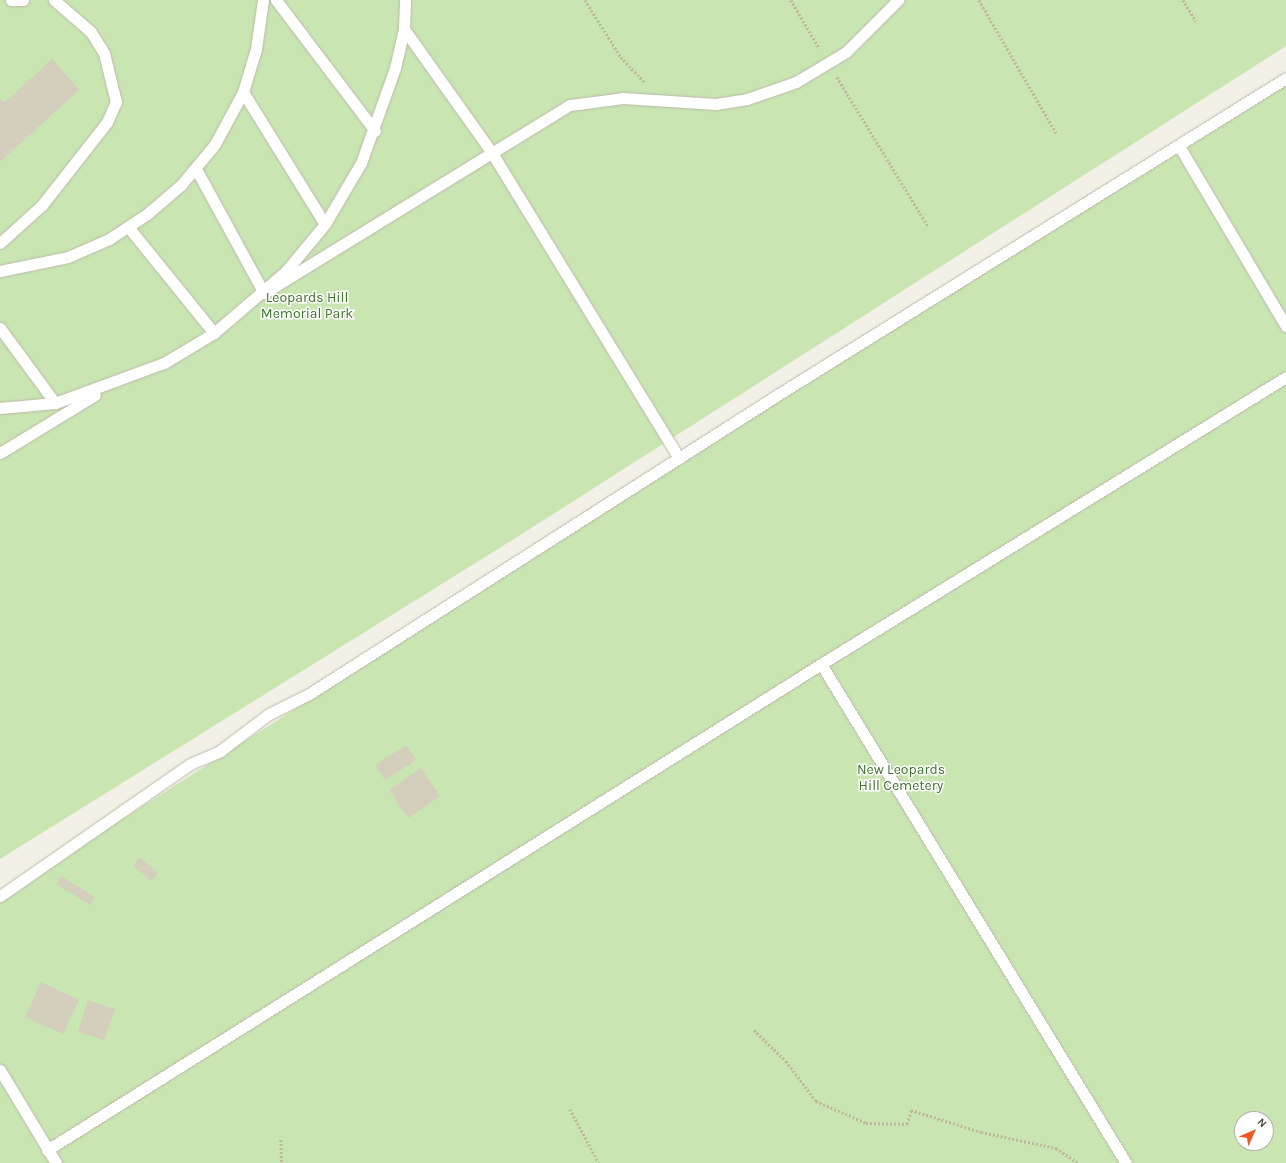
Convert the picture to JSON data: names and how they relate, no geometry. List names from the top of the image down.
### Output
{
  "parks": ["Leopards Hill Memorial Park", "New Leopards Hill Cemetery"],
  "north": "top right"
}
